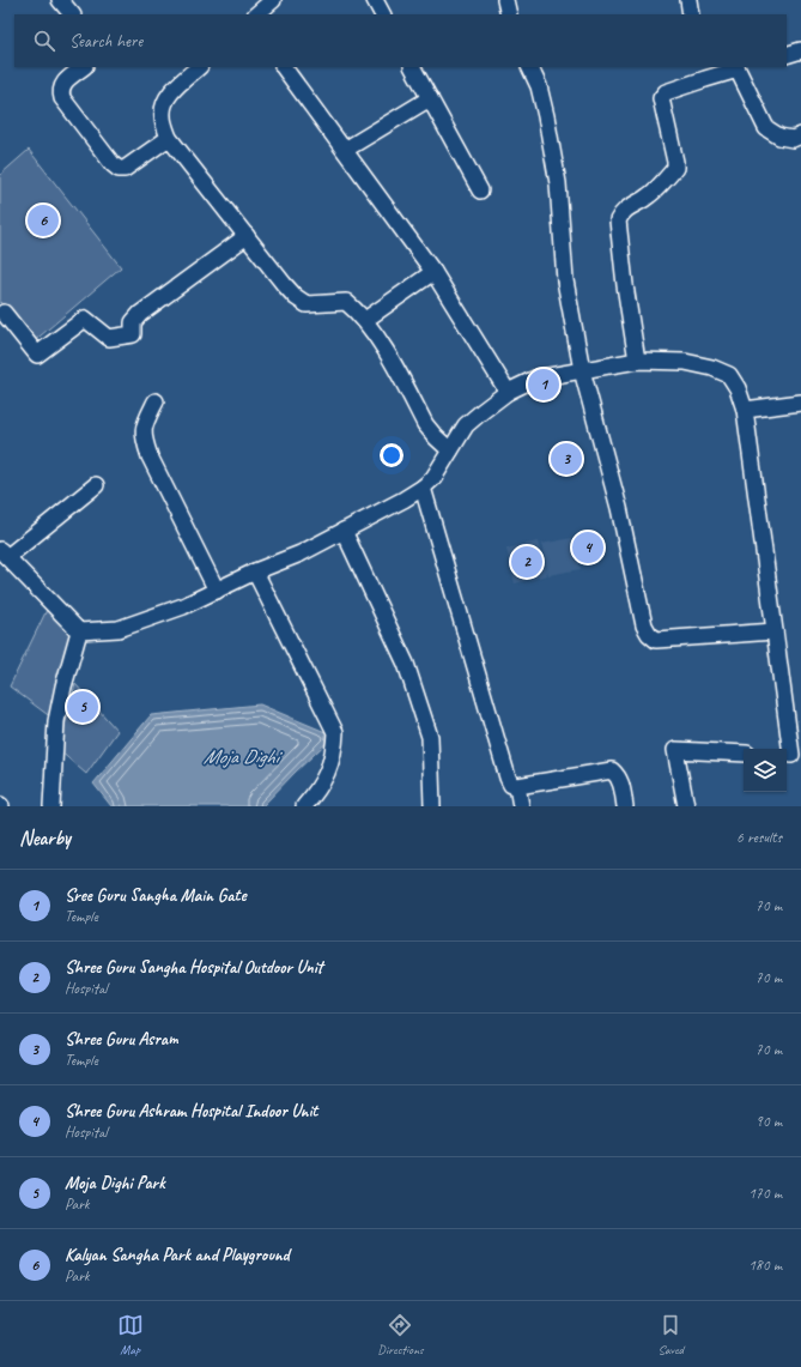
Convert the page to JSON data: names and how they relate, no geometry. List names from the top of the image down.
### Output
{
  "water": ["Moja Dighi"],
  "page": {
    "search": "Search here",
    "pins": [
      "6",
      "1",
      "3",
      "4",
      "2",
      "5"
    ],
    "heading": ["Nearby", "6 results"],
    "list": [
      {
        "mark": "1",
        "name": "Sree Guru Sangha Main Gate",
        "note": "Temple",
        "value": "70 m"
      },
      {
        "mark": "2",
        "name": "Shree Guru Sangha Hospital Outdoor Unit",
        "note": "Hospital",
        "value": "70 m"
      },
      {
        "mark": "3",
        "name": "Shree Guru Asram",
        "note": "Temple",
        "value": "70 m"
      },
      {
        "mark": "4",
        "name": "Shree Guru Ashram Hospital Indoor Unit",
        "note": "Hospital",
        "value": "90 m"
      },
      {
        "mark": "5",
        "name": "Moja Dighi Park",
        "note": "Park",
        "value": "170 m"
      },
      {
        "mark": "6",
        "name": "Kalyan Sangha Park and Playground",
        "note": "Park",
        "value": "180 m"
      }
    ],
    "nav": ["Map", "Directions", "Saved"]
  }
}
